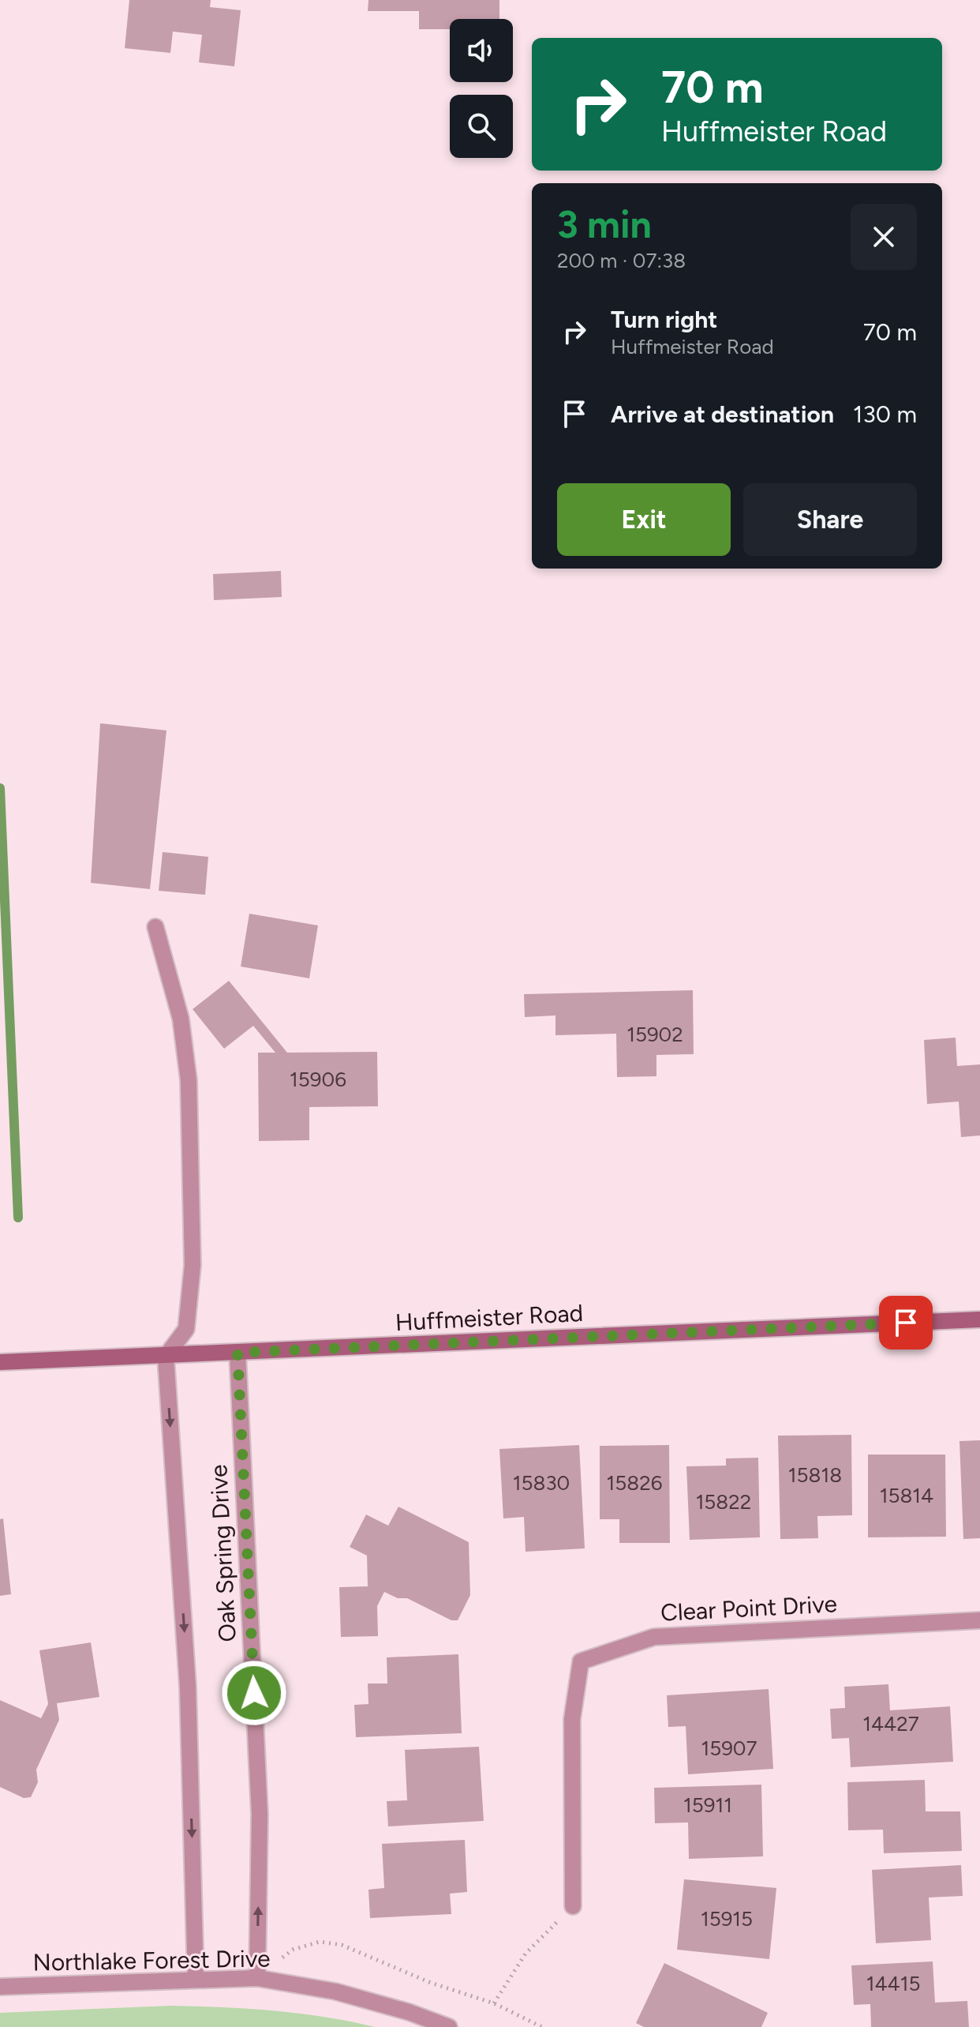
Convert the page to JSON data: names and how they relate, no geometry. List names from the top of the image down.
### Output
{
  "streets": {
    "street": [
      "Huffmeister Road",
      "Oak Spring Drive",
      "Clear Point Drive",
      "Northlake Forest Drive"
    ]
  },
  "crossings": [
    ["Huffmeister Road", "Oak Spring Drive"],
    ["Oak Spring Drive", "Northlake Forest Drive"]
  ],
  "house_numbers": [
    "15902",
    "15906",
    "15818",
    "15830",
    "15826",
    "15814",
    "15822",
    "14427",
    "15907",
    "15911",
    "15915",
    "14415"
  ],
  "page": {
    "turn": ["70 m", "Huffmeister Road"],
    "heading": ["3 min", "200 m · 07:38"],
    "list": [
      {
        "name": "Turn right",
        "note": "Huffmeister Road",
        "value": "70 m"
      },
      {
        "name": "Arrive at destination",
        "value": "130 m"
      }
    ],
    "buttons": ["Exit", "Share"]
  }
}
